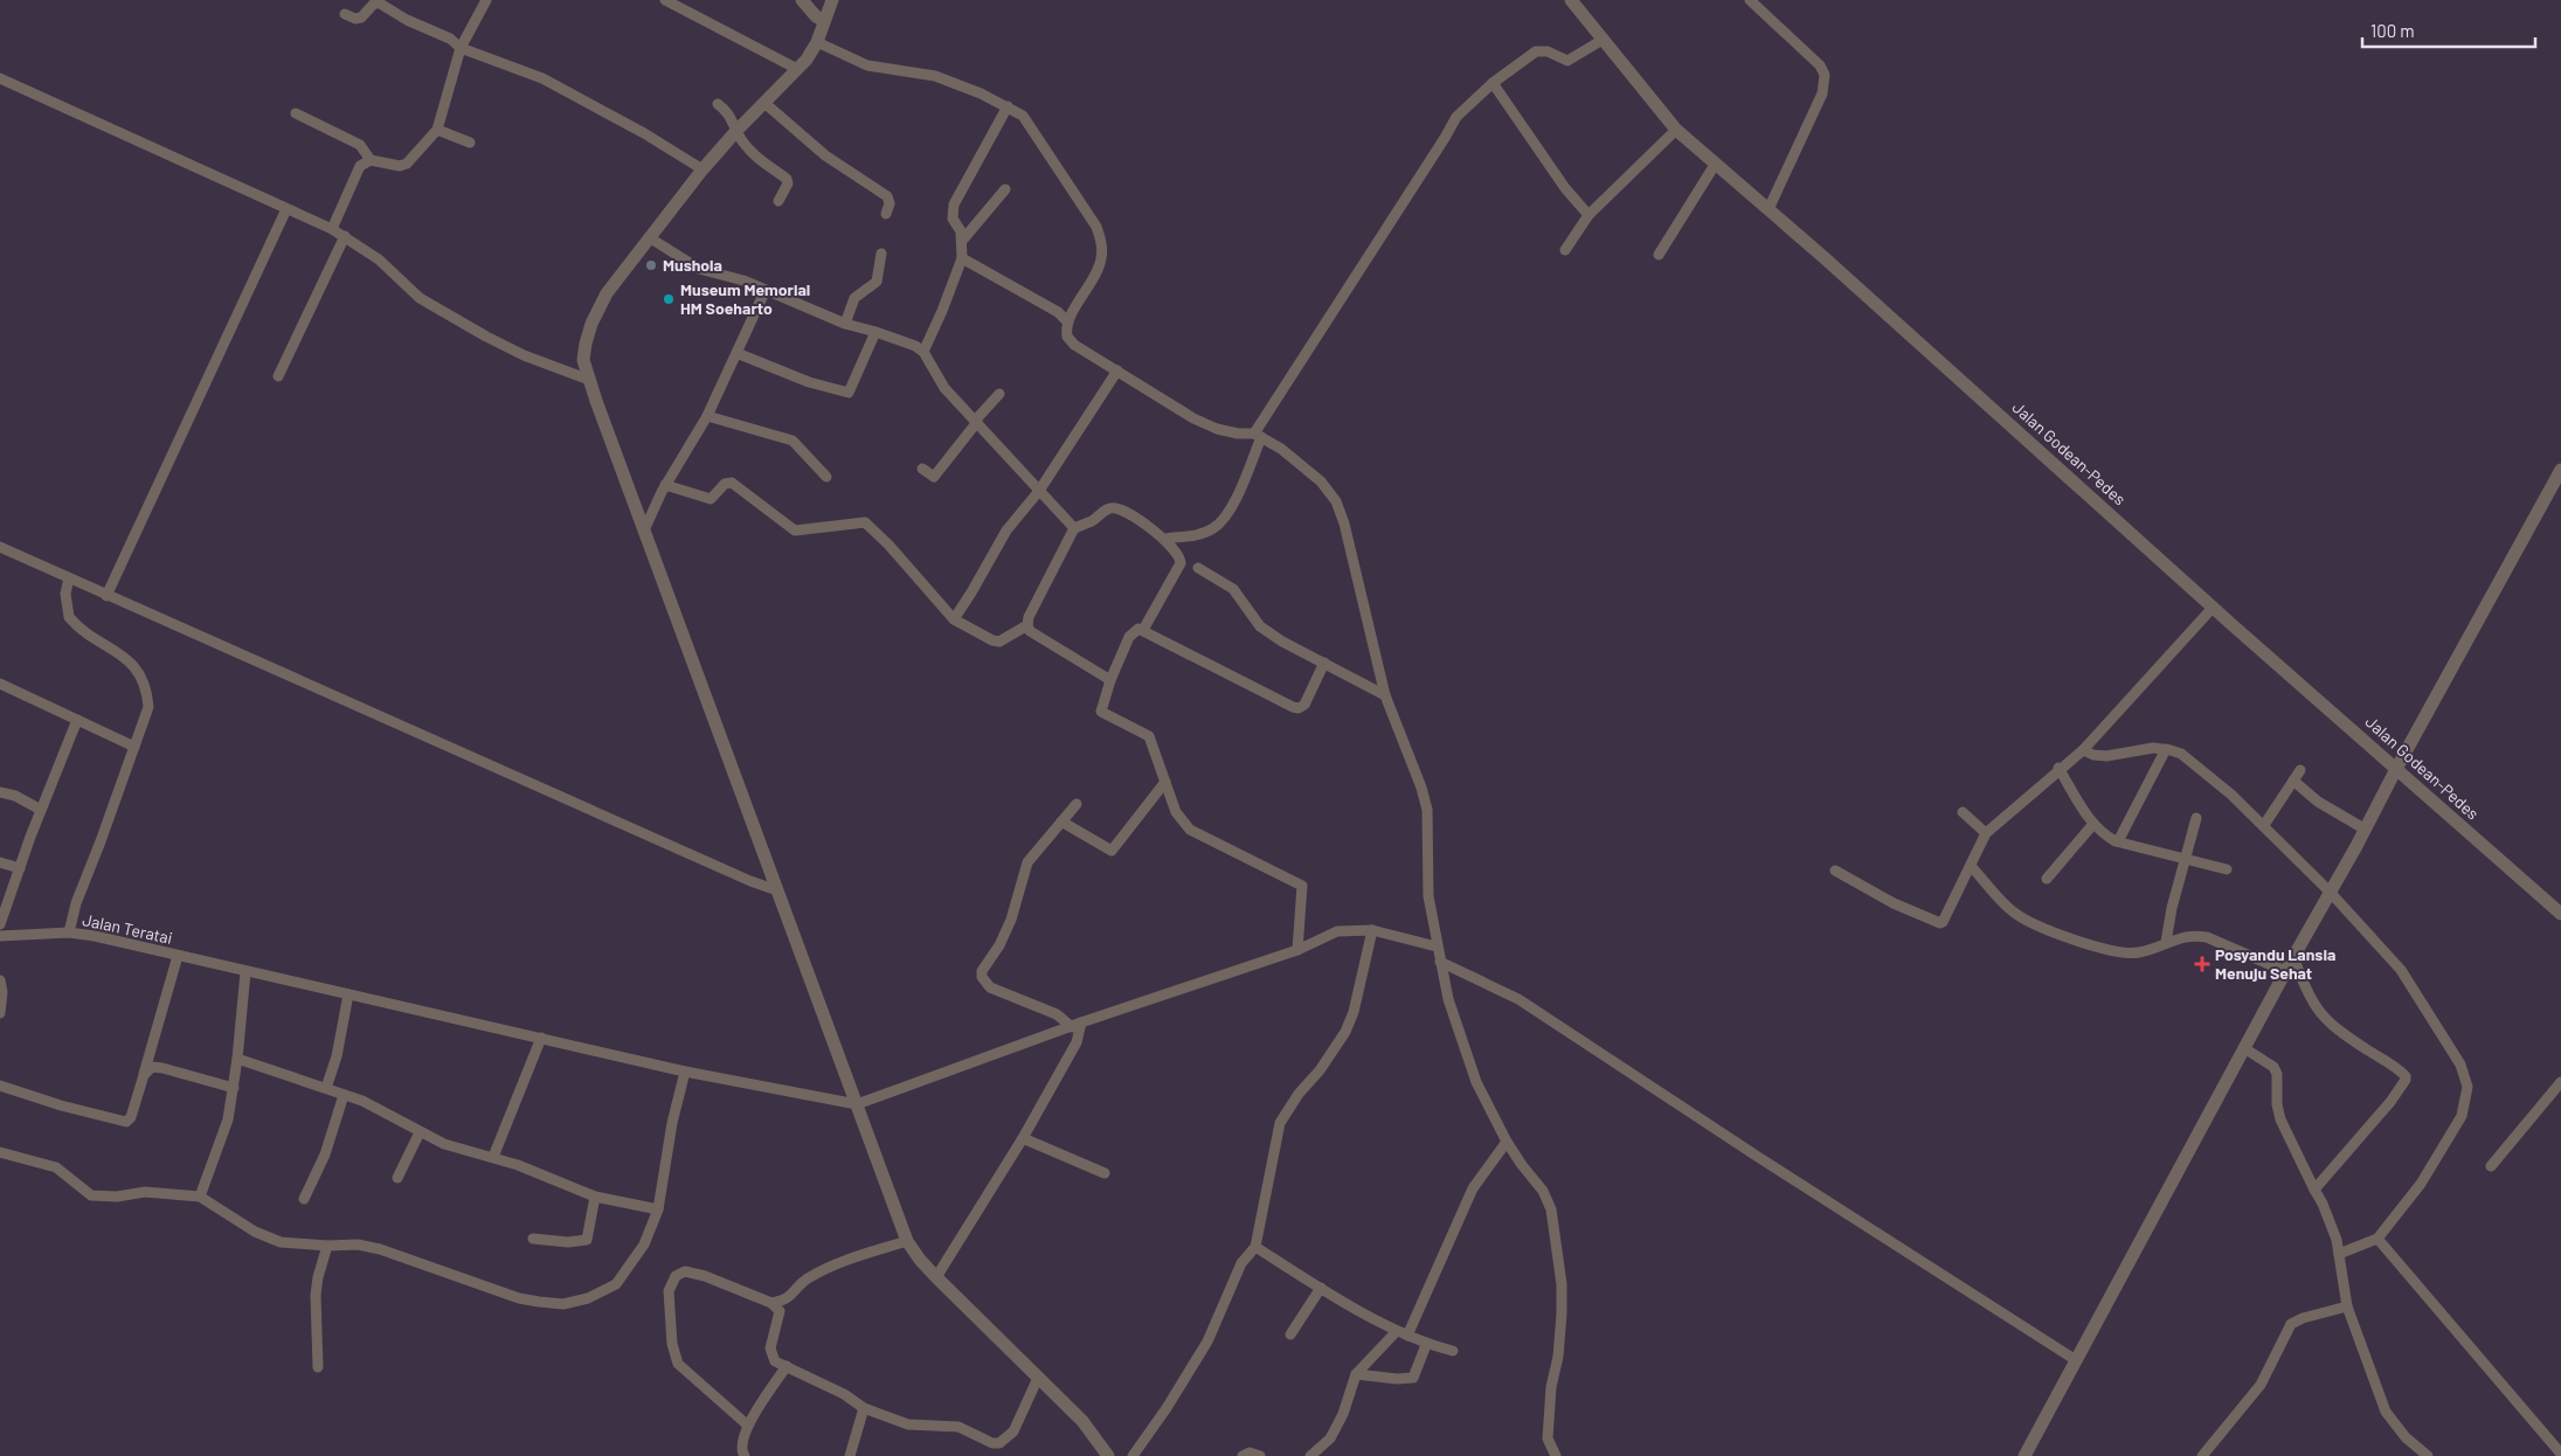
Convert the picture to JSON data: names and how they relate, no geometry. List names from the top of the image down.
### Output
{
  "streets": {
    "street": ["Jalan Godean-Pedes", "Jalan Teratai"]
  },
  "places": {
    "other": ["Mushola", "Museum Memorial HM Soeharto"],
    "health": ["Posyandu Lansia Menuju Sehat"]
  },
  "scale_bar": "100 m"
}
